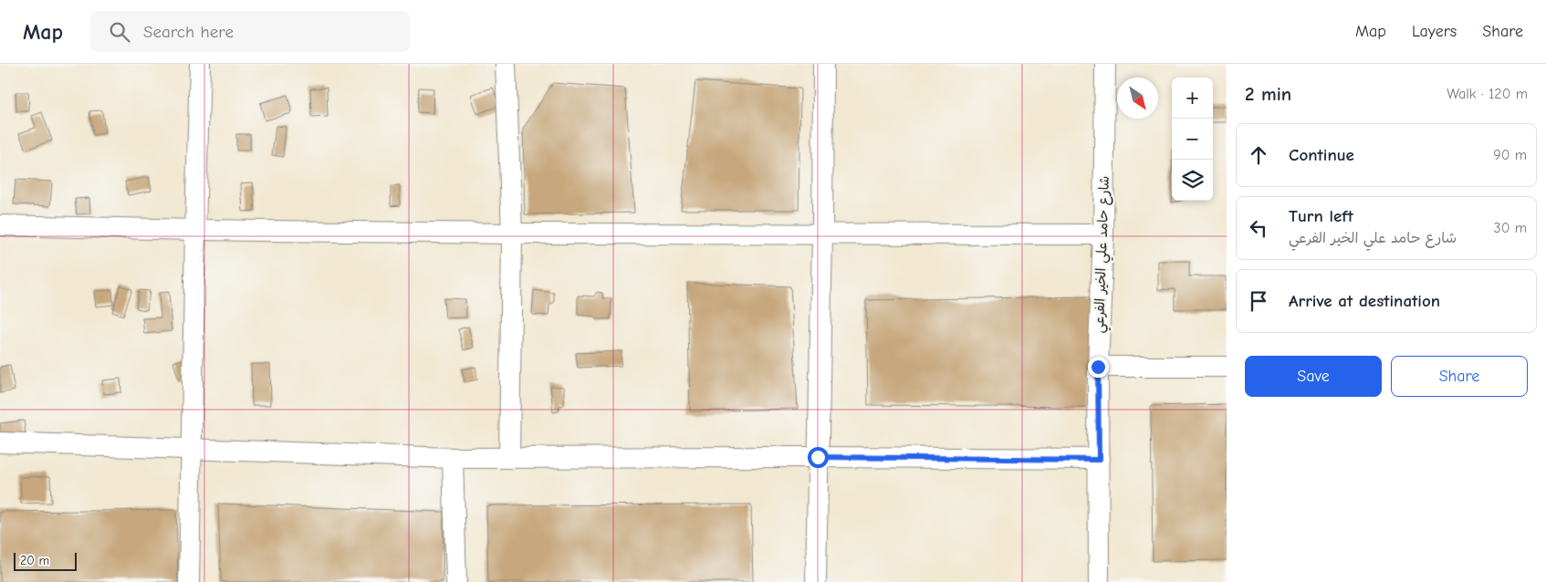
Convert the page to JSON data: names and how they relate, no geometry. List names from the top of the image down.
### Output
{
  "streets": {
    "street": ["شارع حامد علي الخير الفرعي"]
  },
  "scale_bar": "20 m",
  "north": "bottom right",
  "page": {
    "header": "Map",
    "search": "Search here",
    "nav": ["Map", "Layers", "Share"],
    "heading": ["2 min", "Walk · 120 m"],
    "map_buttons": ["+", "−"],
    "list": [
      ["Continue", "90 m"],
      ["Turn left", "شارع حامد علي الخير الفرعي", "30 m"],
      "Arrive at destination"
    ],
    "buttons": ["Save", "Share"],
    "scale": "20 m"
  }
}
